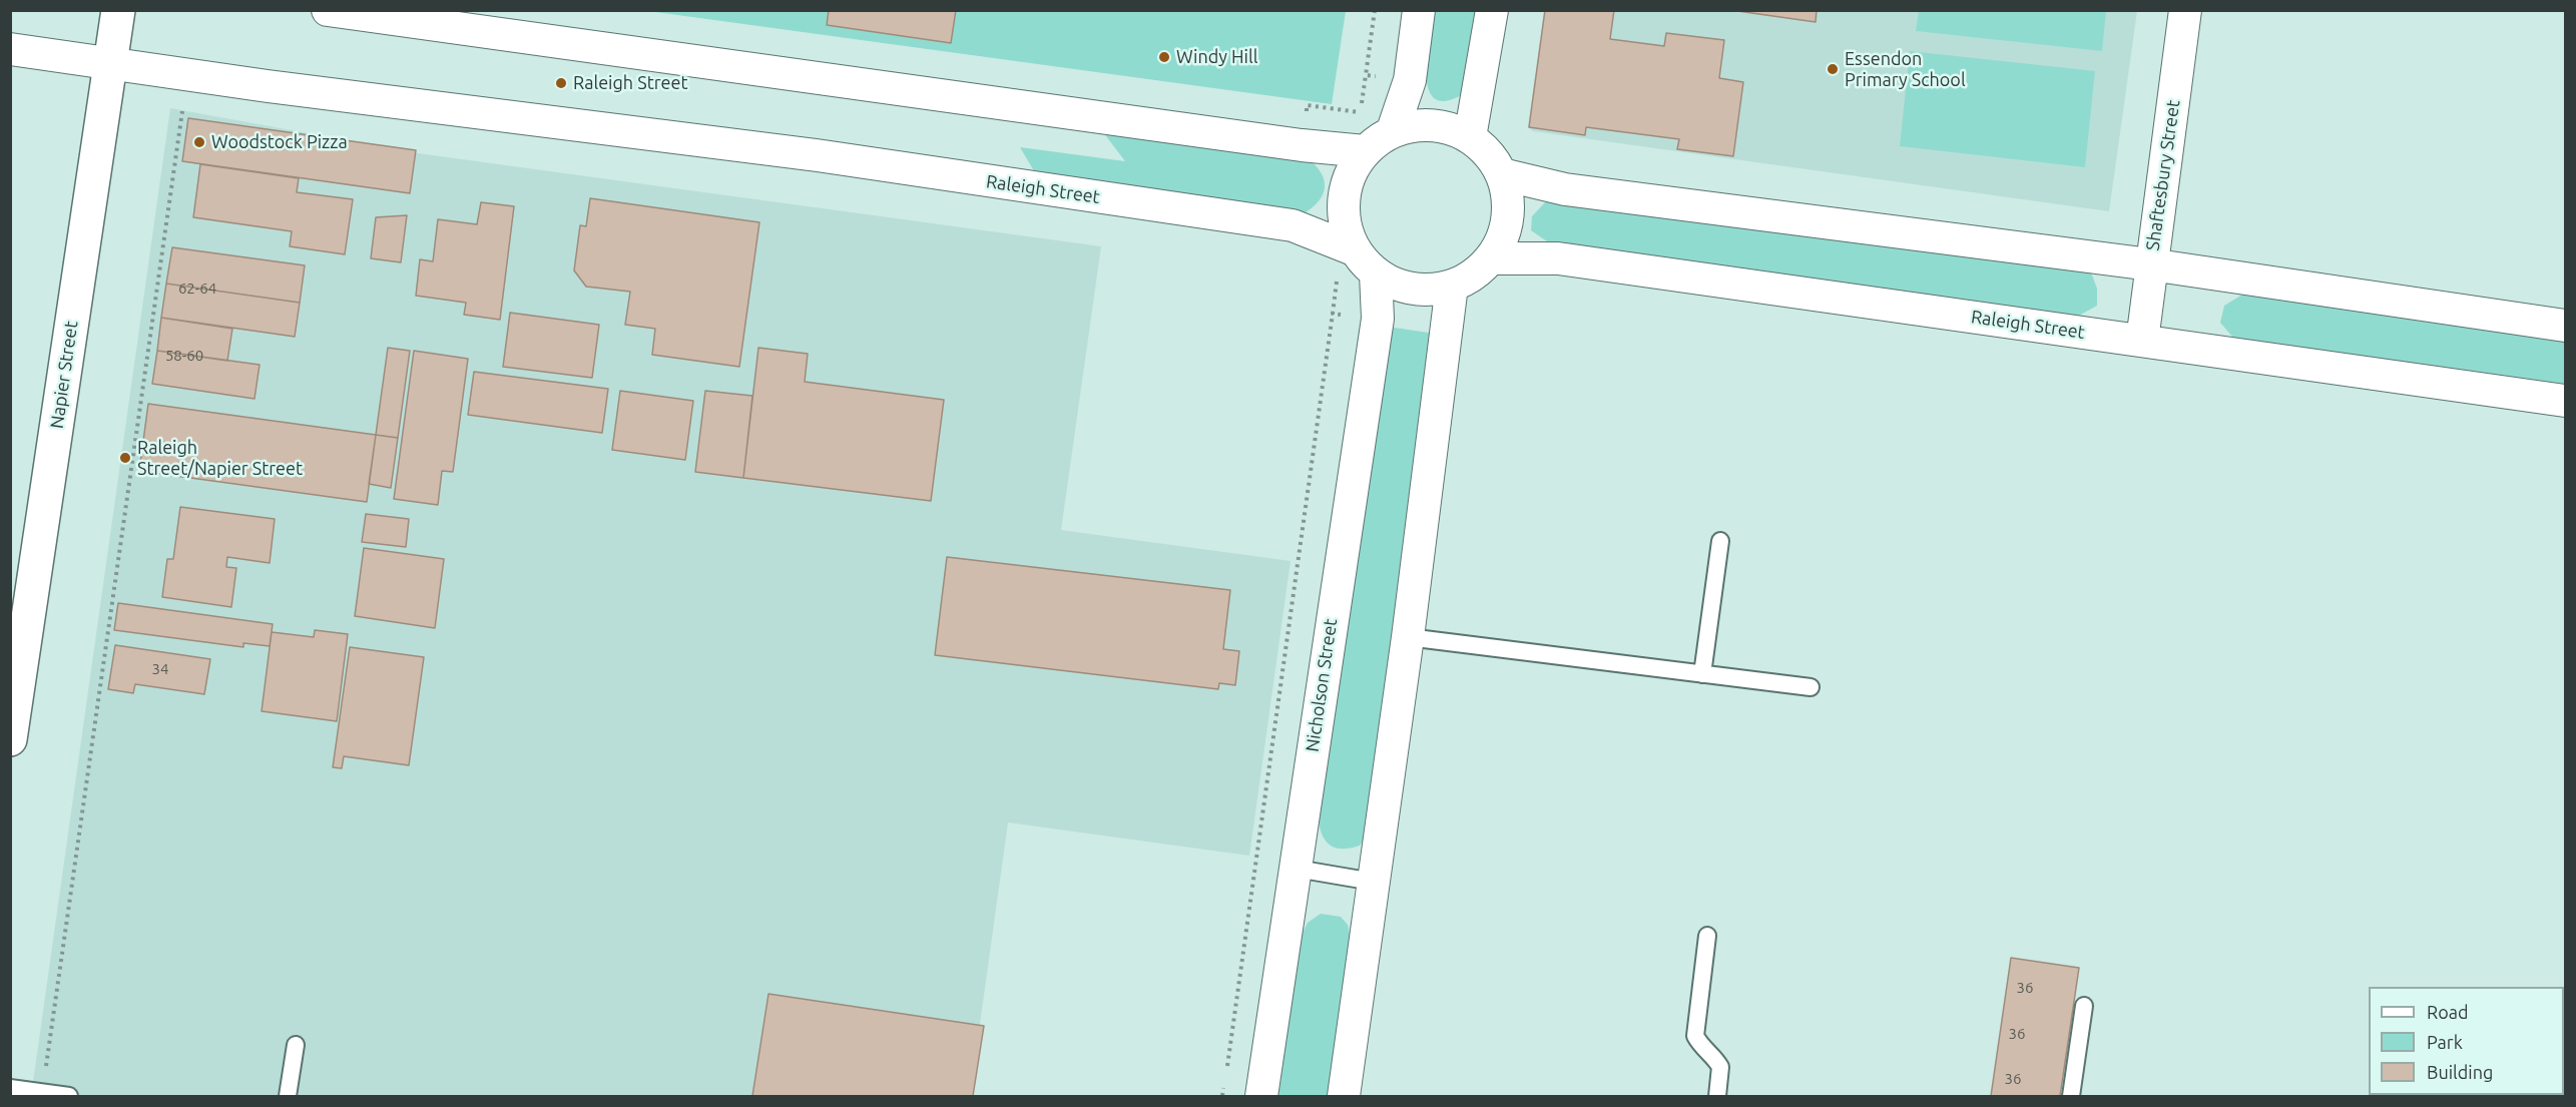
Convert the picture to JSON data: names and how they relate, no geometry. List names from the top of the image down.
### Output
{
  "streets": {
    "street": [
      "Shaftesbury Street",
      "Raleigh Street",
      "Napier Street",
      "Nicholson Street"
    ]
  },
  "crossings": [
    ["Shaftesbury Street", "Raleigh Street"],
    ["Raleigh Street", "Napier Street"],
    ["Raleigh Street", "Nicholson Street"]
  ],
  "places": [
    "Windy Hill",
    "Essendon Primary School",
    "Raleigh Street",
    "Woodstock Pizza",
    "Raleigh Street/Napier Street"
  ],
  "house_numbers": [
    "62-64",
    "58-60",
    "34",
    "36",
    "36",
    "36"
  ],
  "legend": ["Road", "Park", "Building"]
}
